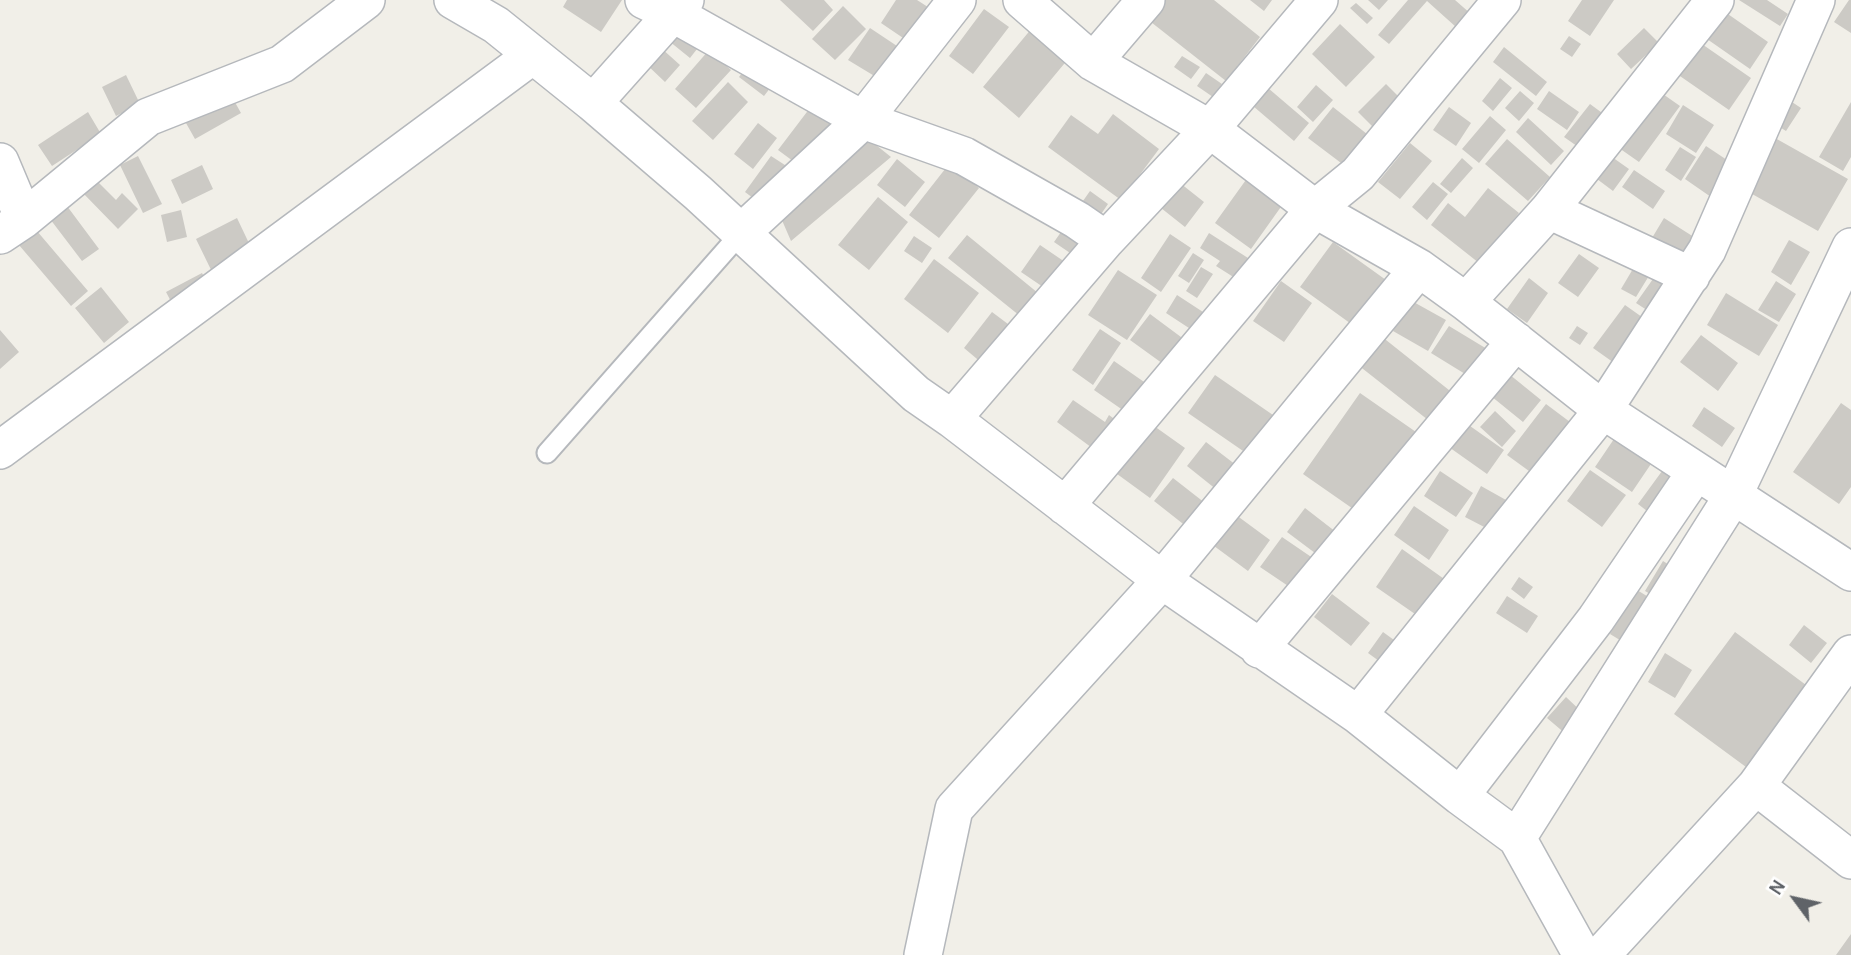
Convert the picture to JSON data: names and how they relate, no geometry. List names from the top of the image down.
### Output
{
  "north": "top left"
}
